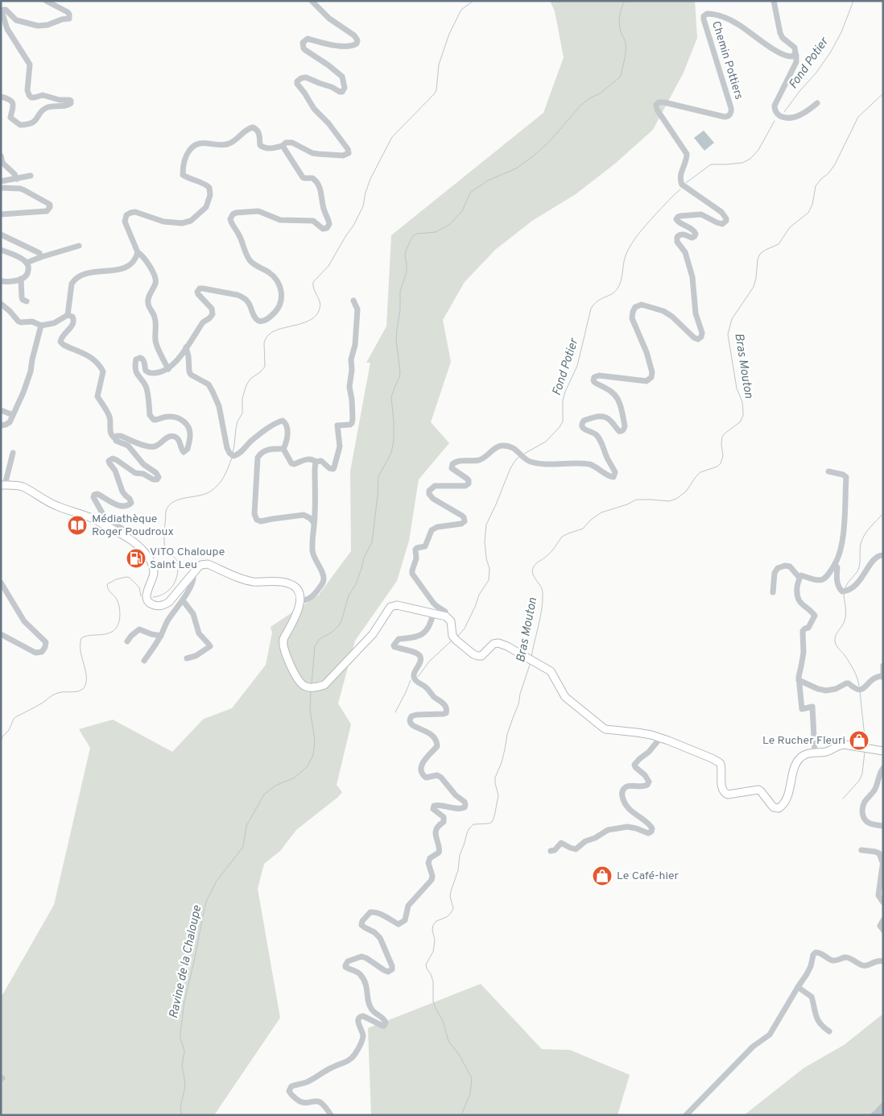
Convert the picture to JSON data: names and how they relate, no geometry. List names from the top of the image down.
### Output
{
  "streets": {
    "street": ["Chemin Pottiers"]
  },
  "water": ["Fond Potier", "Bras Mouton", "Ravine de la Chaloupe"],
  "places": {
    "library": ["Médiathèque Roger Poudroux"],
    "fuel station": ["ViTO Chaloupe Saint Leu"],
    "shop": ["Le Rucher Fleuri", "Le Café-hier"]
  }
}
